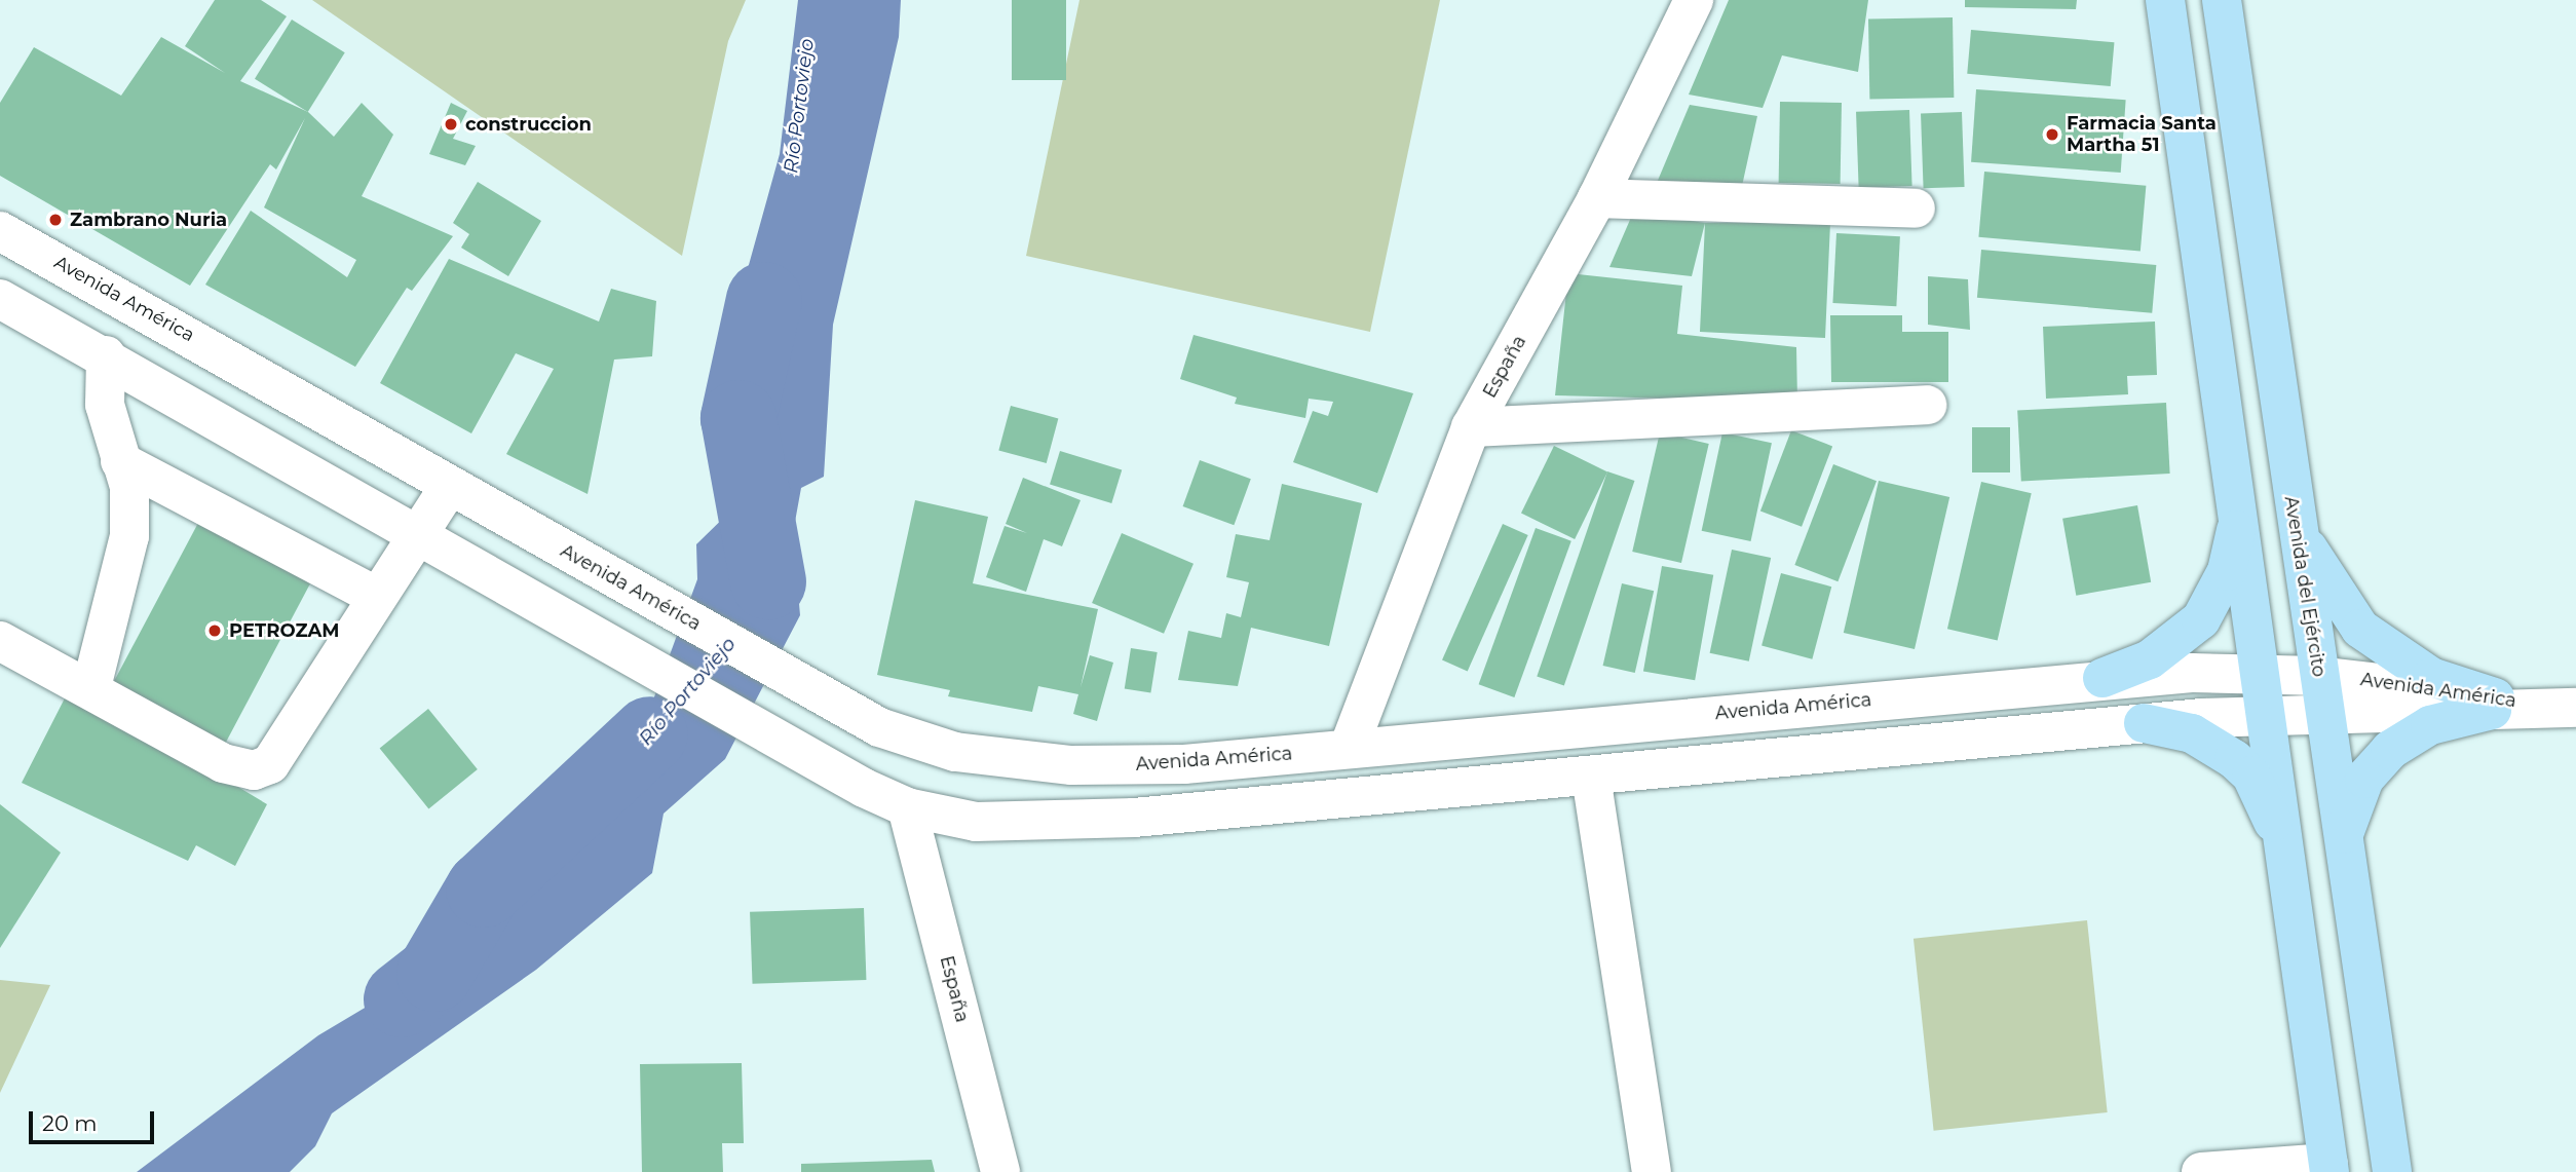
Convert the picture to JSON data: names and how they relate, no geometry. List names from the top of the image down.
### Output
{
  "streets": {
    "main road": ["Avenida del Ejército"],
    "street": ["Avenida América", "España"]
  },
  "crossings": [
    ["Avenida América", "España"],
    ["Avenida América", "Avenida del Ejército"]
  ],
  "water": ["Río Portoviejo"],
  "places": [
    "construccion",
    "Farmacia Santa Martha 51",
    "Zambrano Nuria",
    "PETROZAM"
  ],
  "scale_bar": "20 m"
}
